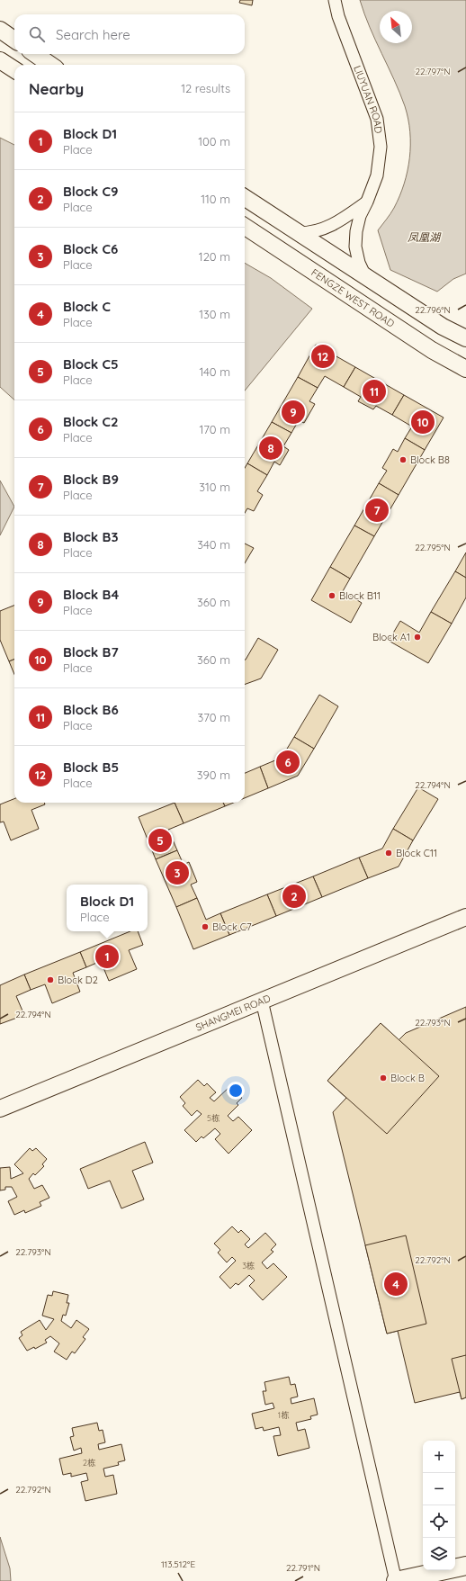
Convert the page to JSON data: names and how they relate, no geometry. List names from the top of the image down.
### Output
{
  "streets": {
    "main road": ["FENGZE WEST ROAD", "SHANGMEI ROAD"],
    "street": ["LIUYUAN ROAD"]
  },
  "water": ["凤凰湖"],
  "places": [
    "Block B8",
    "Block B11",
    "Block A1",
    "Block C11",
    "Block C7",
    "Block D2",
    "Block B"
  ],
  "house_numbers": [
    "5栋",
    "3栋",
    "1栋",
    "2栋"
  ],
  "north": "top left",
  "page": {
    "search": "Search here",
    "heading": ["Nearby", "12 results"],
    "list": [
      {
        "mark": "1",
        "name": "Block D1",
        "note": "Place",
        "value": "100 m"
      },
      {
        "mark": "2",
        "name": "Block C9",
        "note": "Place",
        "value": "110 m"
      },
      {
        "mark": "3",
        "name": "Block C6",
        "note": "Place",
        "value": "120 m"
      },
      {
        "mark": "4",
        "name": "Block C",
        "note": "Place",
        "value": "130 m"
      },
      {
        "mark": "5",
        "name": "Block C5",
        "note": "Place",
        "value": "140 m"
      },
      {
        "mark": "6",
        "name": "Block C2",
        "note": "Place",
        "value": "170 m"
      },
      {
        "mark": "7",
        "name": "Block B9",
        "note": "Place",
        "value": "310 m"
      },
      {
        "mark": "8",
        "name": "Block B3",
        "note": "Place",
        "value": "340 m"
      },
      {
        "mark": "9",
        "name": "Block B4",
        "note": "Place",
        "value": "360 m"
      },
      {
        "mark": "10",
        "name": "Block B7",
        "note": "Place",
        "value": "360 m"
      },
      {
        "mark": "11",
        "name": "Block B6",
        "note": "Place",
        "value": "370 m"
      },
      {
        "mark": "12",
        "name": "Block B5",
        "note": "Place",
        "value": "390 m"
      }
    ],
    "pins": [
      "12",
      "11",
      "9",
      "10",
      "8",
      "7",
      "6",
      "5",
      "3",
      "2",
      "1",
      "4"
    ],
    "popup": ["Block D1", "Place"],
    "map_buttons": ["+", "−"]
  },
  "coordinates": [
    "22.797°N",
    "22.796°N",
    "22.795°N",
    "22.794°N",
    "22.793°N",
    "22.792°N",
    "113.512°E",
    "22.791°N"
  ]
}
